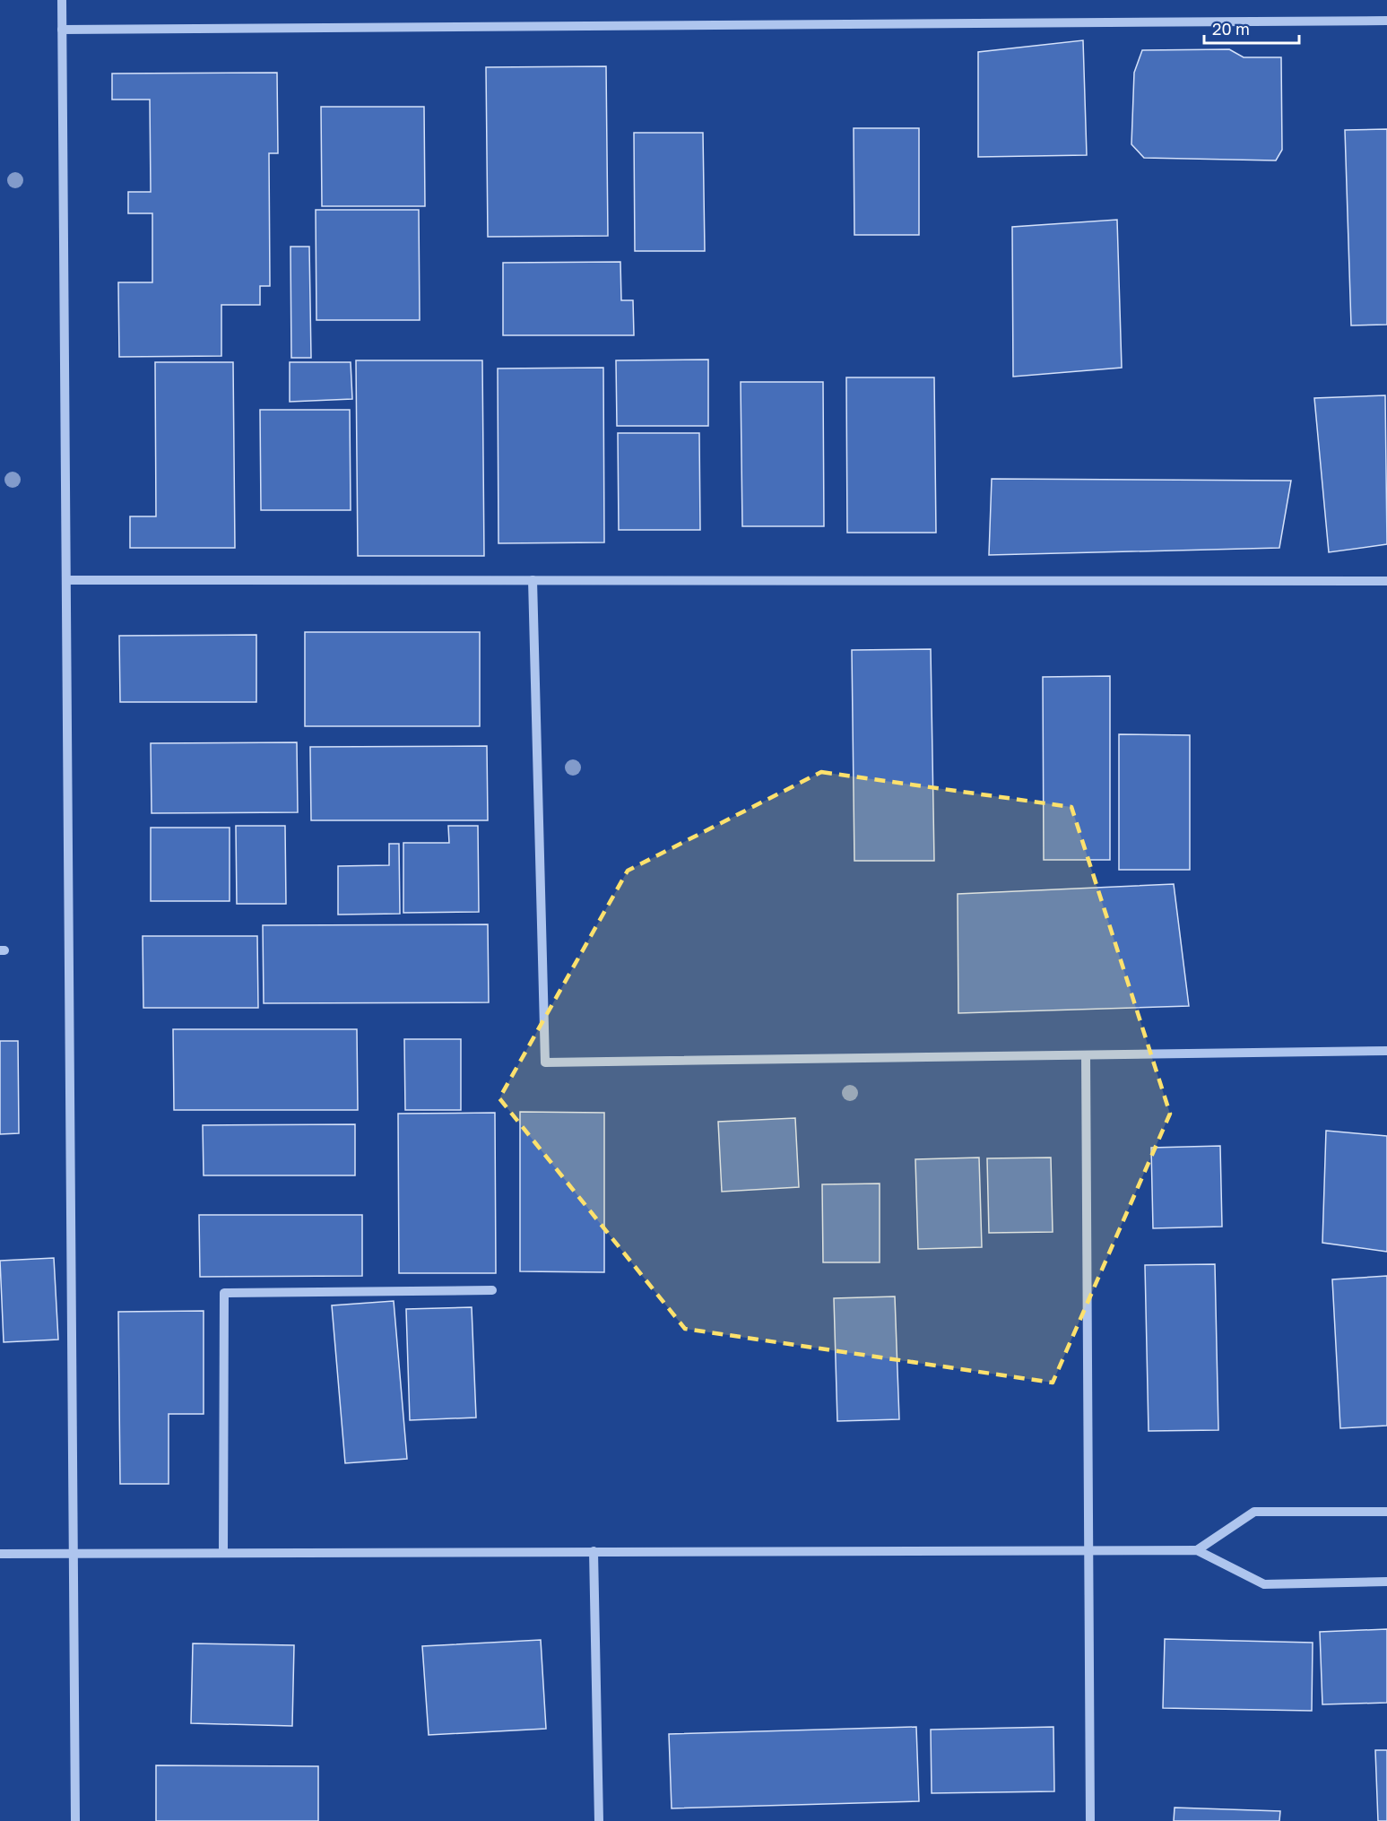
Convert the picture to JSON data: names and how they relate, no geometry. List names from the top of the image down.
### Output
{
  "scale_bar": "20 m"
}
